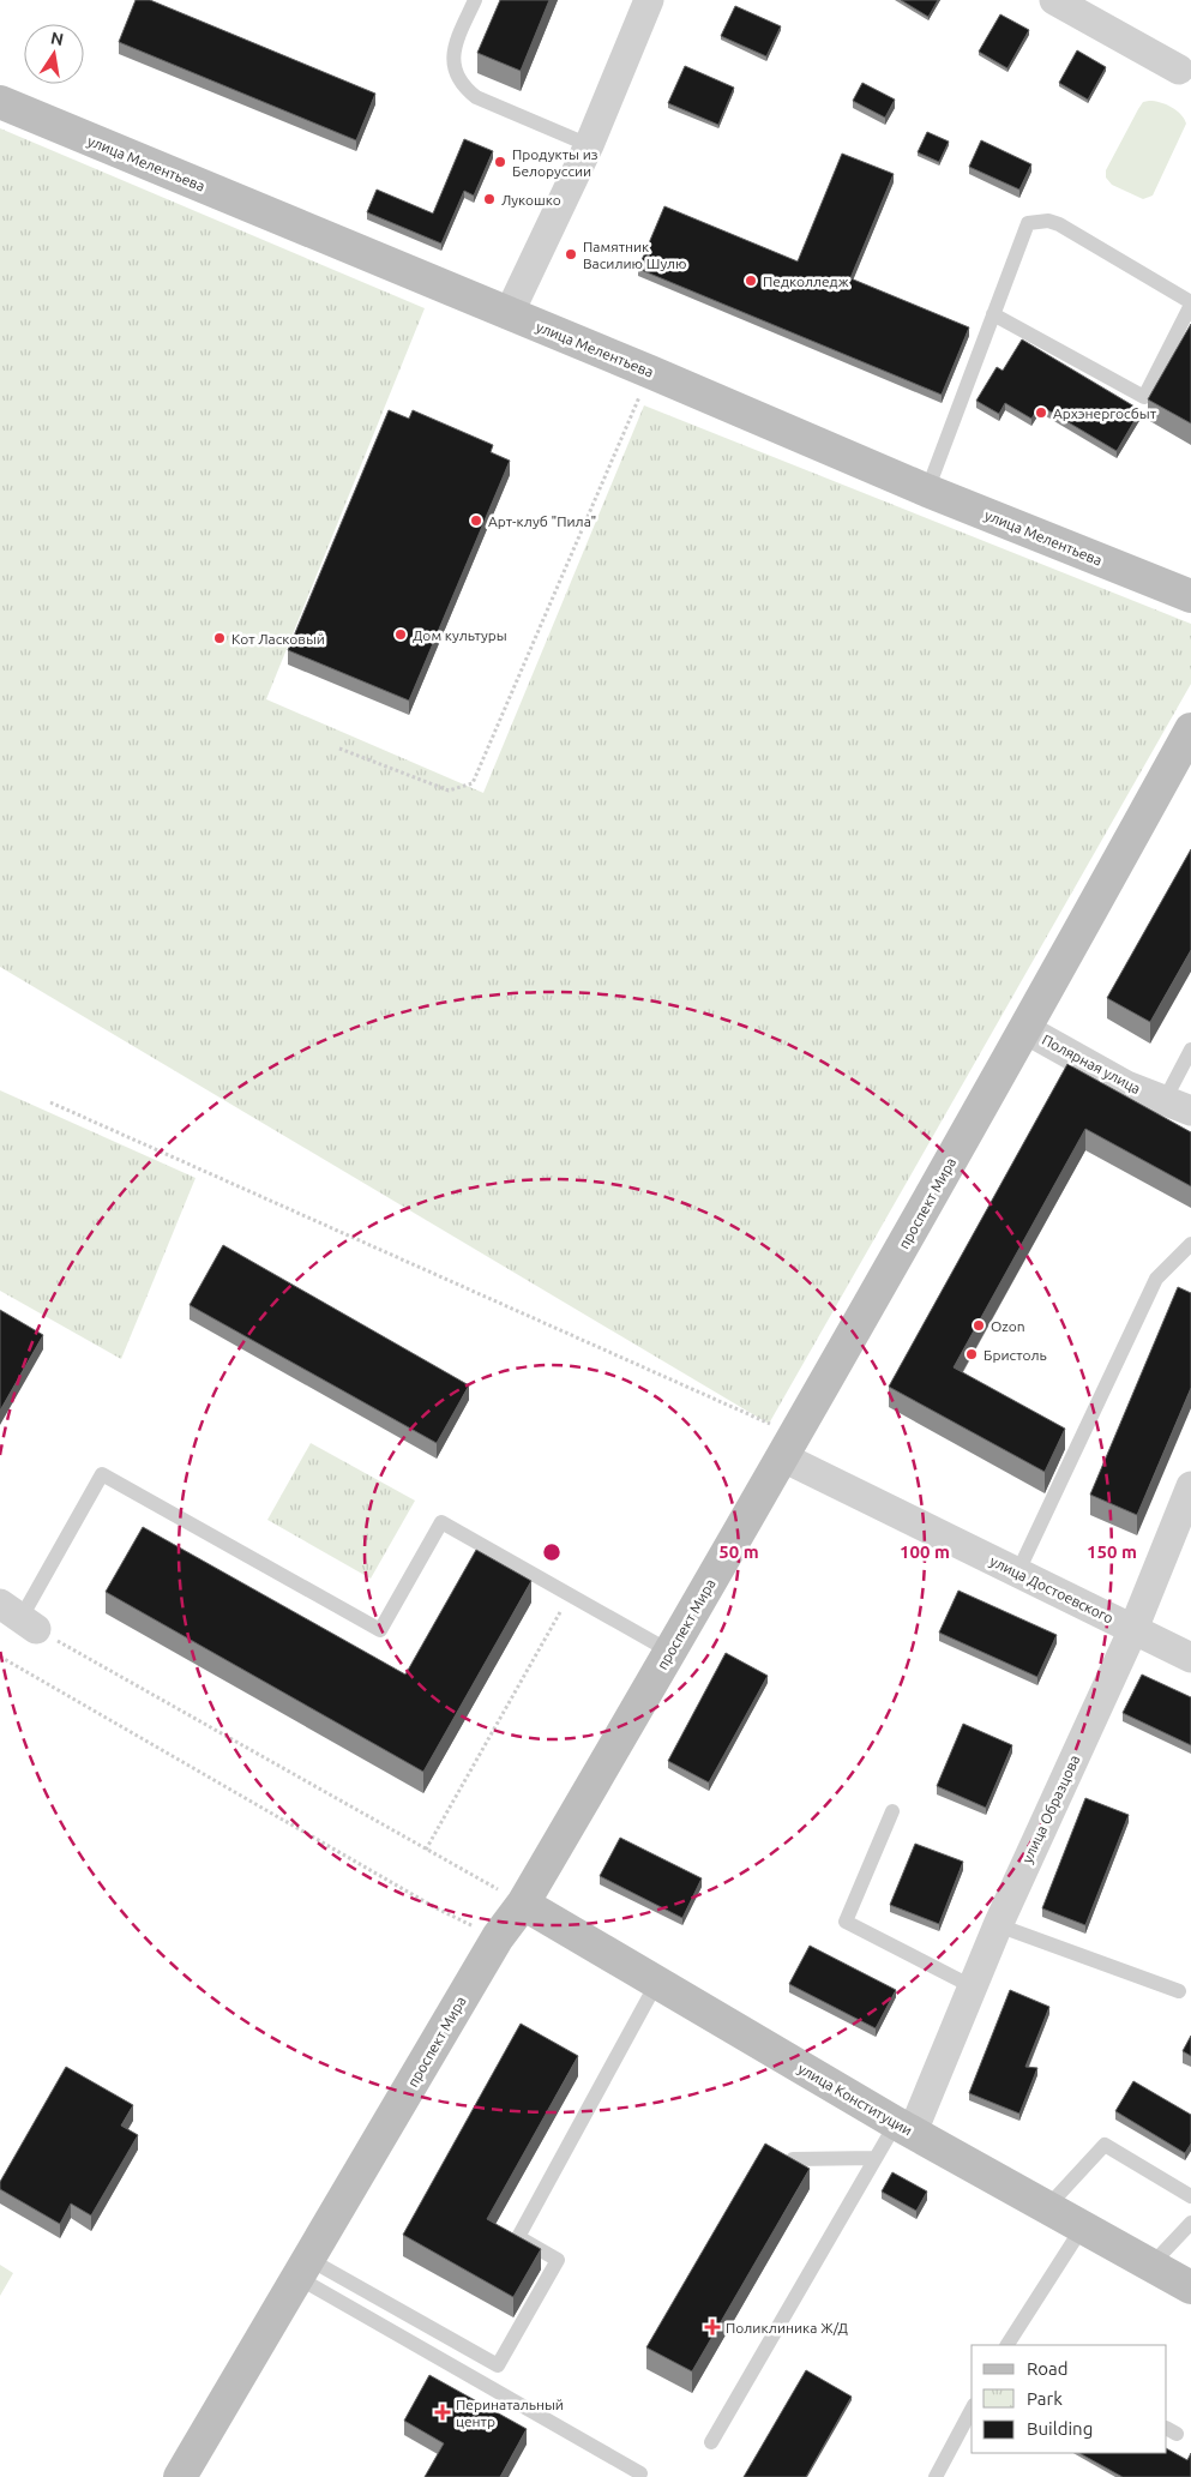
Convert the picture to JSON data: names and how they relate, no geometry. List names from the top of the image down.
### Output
{
  "streets": {
    "street": [
      "улица Мелентьева",
      "Полярная улица",
      "проспект Мира",
      "улица Достоевского",
      "улица Образцова",
      "улица Конституции"
    ]
  },
  "crossings": [
    ["Полярная улица", "проспект Мира"],
    ["проспект Мира", "улица Достоевского"],
    ["проспект Мира", "улица Конституции"],
    ["улица Достоевского", "улица Образцова"],
    ["улица Образцова", "улица Конституции"]
  ],
  "places": {
    "other": [
      "Продукты из Белоруссии",
      "Лукошко",
      "Памятник Василию Шулю",
      "Педколледж",
      "Архэнергосбыт",
      "Арт-клуб \"Пила\"",
      "Дом культуры",
      "Кот Ласковый",
      "Ozon",
      "Бристоль"
    ],
    "health": ["Поликлиника Ж/Д", "Перинатальный центр"]
  },
  "legend": ["Road", "Park", "Building"],
  "north": "top",
  "rings": ["50 m", "100 m", "150 m"]
}
